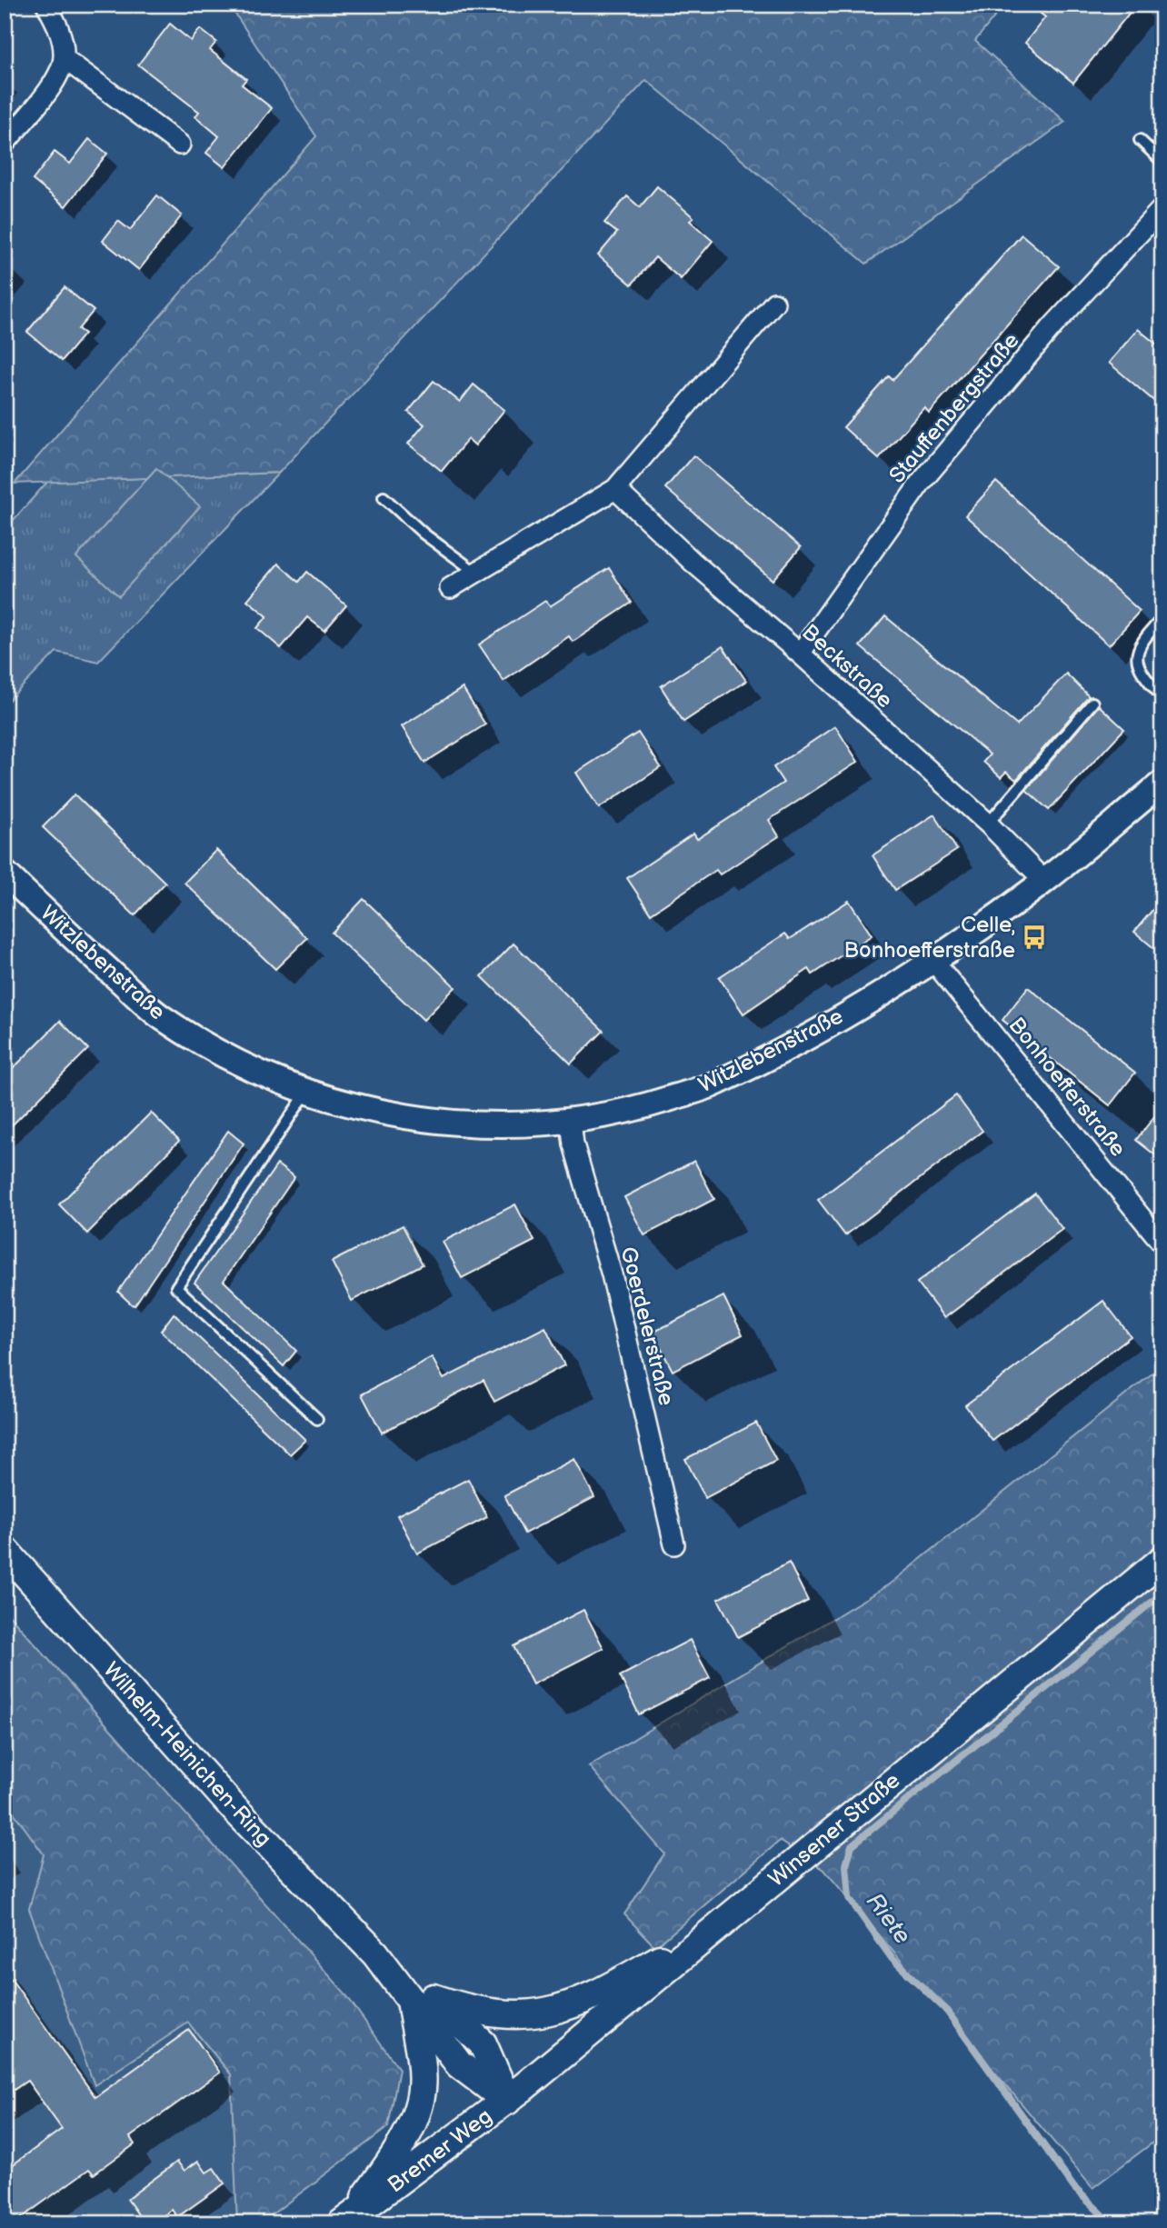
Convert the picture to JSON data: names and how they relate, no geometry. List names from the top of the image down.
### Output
{
  "streets": {
    "main road": ["Wilhelm-Heinichen-Ring", "Winsener Straße", "Bremer Weg"],
    "street": [
      "Stauffenbergstraße",
      "Beckstraße",
      "Witzlebenstraße",
      "Bonhoefferstraße",
      "Goerdelerstraße"
    ]
  },
  "crossings": [
    ["Stauffenbergstraße", "Beckstraße"],
    ["Beckstraße", "Witzlebenstraße"],
    ["Witzlebenstraße", "Bonhoefferstraße"],
    ["Witzlebenstraße", "Goerdelerstraße"],
    ["Wilhelm-Heinichen-Ring", "Winsener Straße"],
    ["Wilhelm-Heinichen-Ring", "Bremer Weg"],
    ["Winsener Straße", "Bremer Weg"]
  ],
  "water": ["Riete"],
  "places": {
    "bus stop": ["Celle, Bonhoefferstraße"]
  }
}
